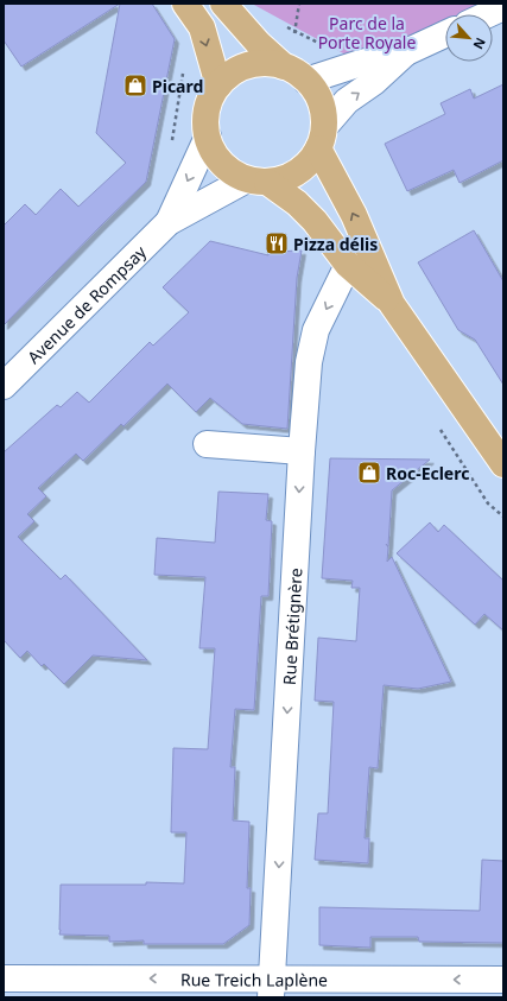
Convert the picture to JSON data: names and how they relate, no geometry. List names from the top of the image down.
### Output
{
  "streets": {
    "street": ["Avenue de Rompsay", "Rue Brétignère", "Rue Treich Laplène"]
  },
  "crossings": [
    ["Rue Brétignère", "Rue Treich Laplène"]
  ],
  "one_way": ["Rue Brétignère", "Rue Treich Laplène"],
  "parks": ["Parc de la Porte Royale"],
  "places": {
    "shop": ["Picard", "Roc-Eclerc"],
    "restaurant": ["Pizza délis"]
  },
  "north": "bottom right"
}
